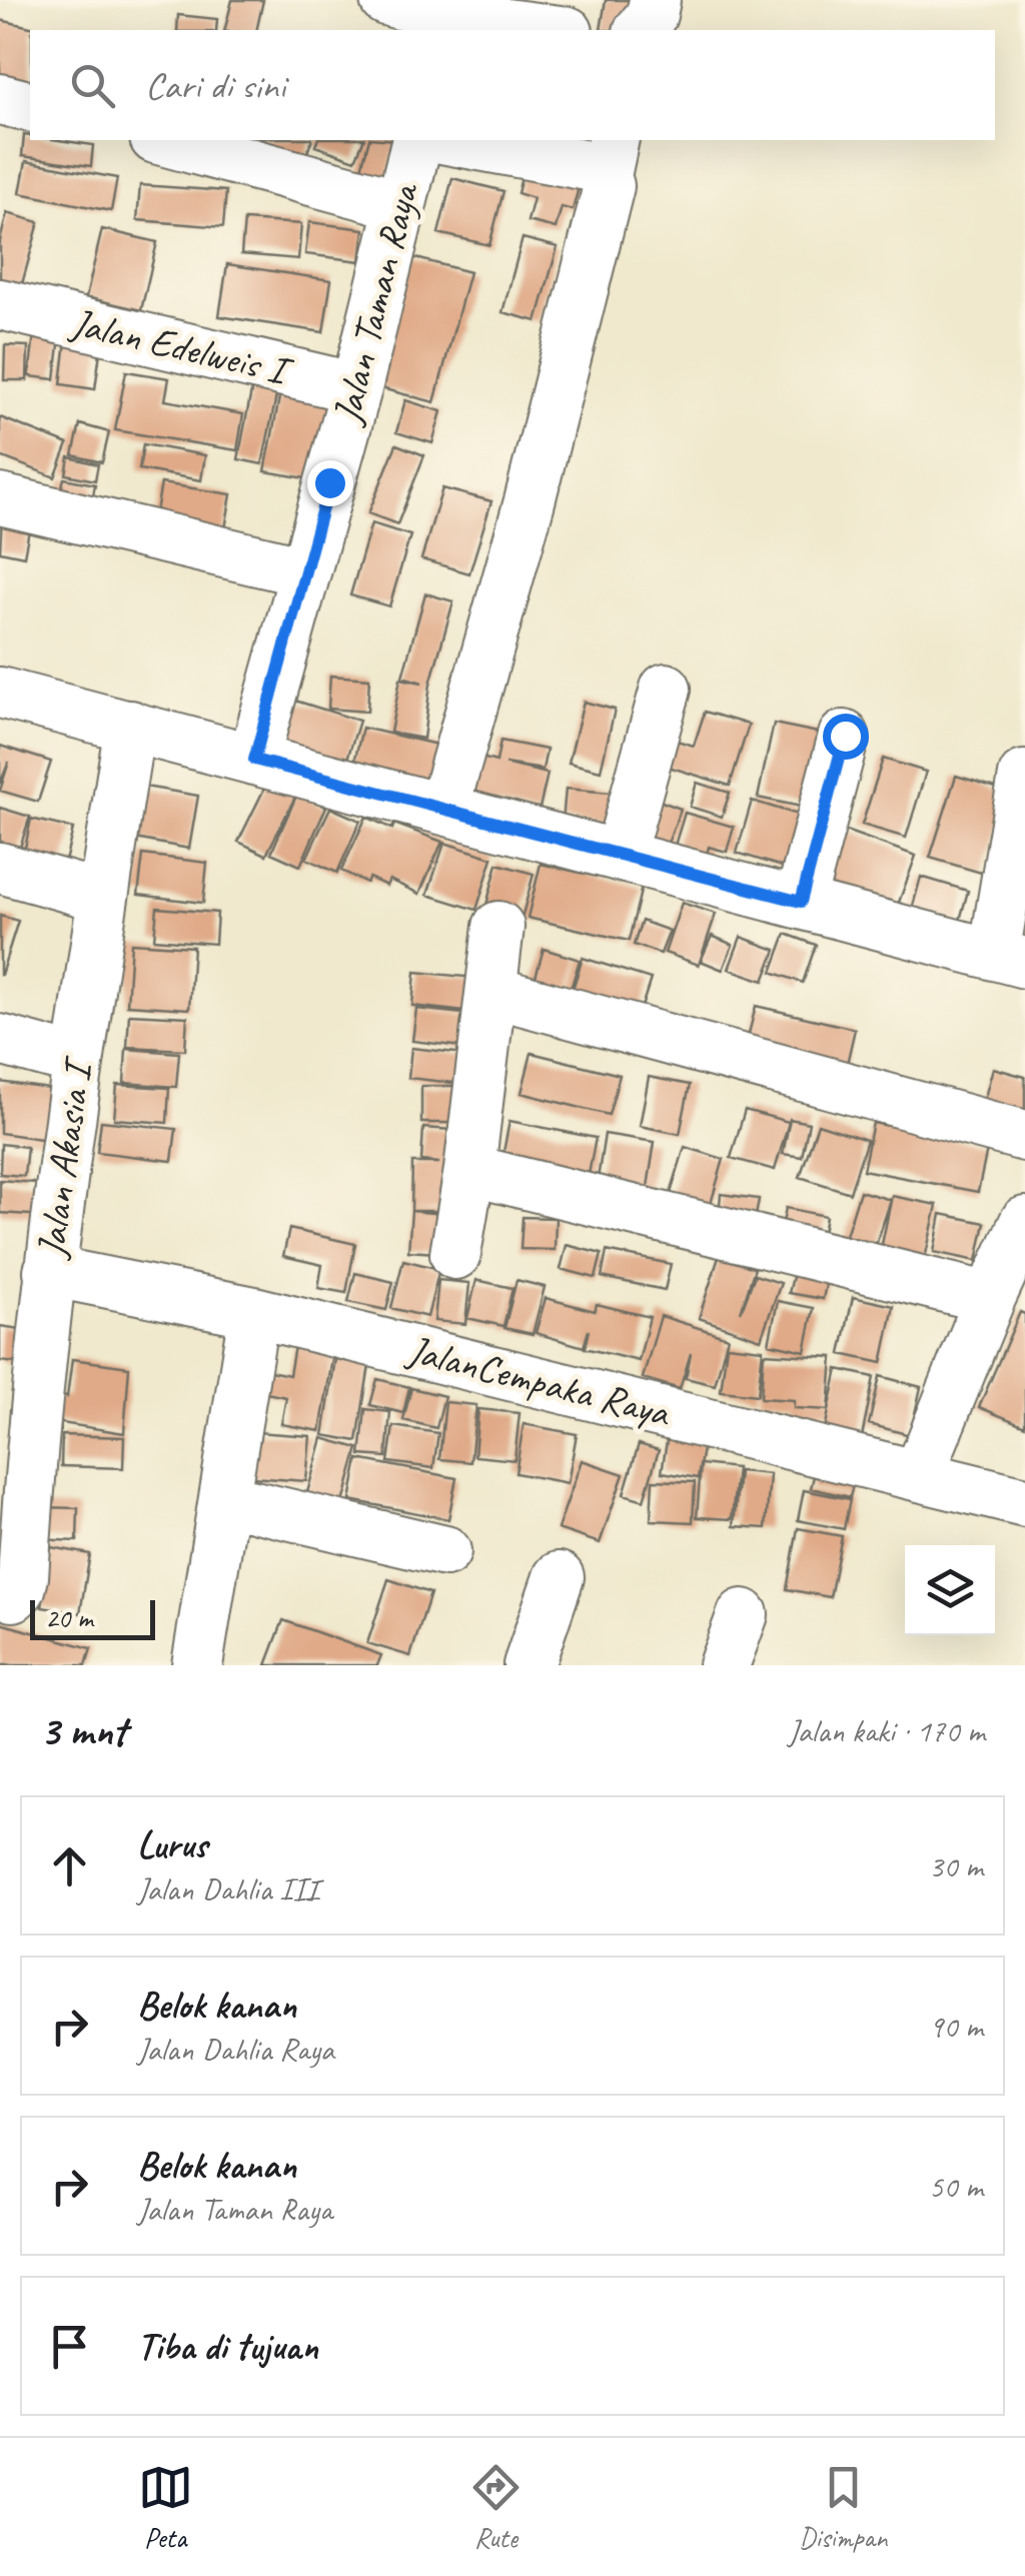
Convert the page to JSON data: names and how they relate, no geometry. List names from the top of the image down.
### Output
{
  "streets": {
    "street": [
      "Jalan Taman Raya",
      "Jalan Edelweis I",
      "Jalan Akasia I",
      "JalanCempaka Raya"
    ]
  },
  "crossings": [
    ["Jalan Taman Raya", "Jalan Edelweis I"],
    ["Jalan Akasia I", "JalanCempaka Raya"]
  ],
  "scale_bar": "20 m",
  "page": {
    "search": "Cari di sini",
    "scale": "20 m",
    "heading": ["3 mnt", "Jalan kaki · 170 m"],
    "list": [
      ["Lurus", "Jalan Dahlia III", "30 m"],
      ["Belok kanan", "Jalan Dahlia Raya", "90 m"],
      ["Belok kanan", "Jalan Taman Raya", "50 m"],
      "Tiba di tujuan"
    ],
    "nav": ["Peta", "Rute", "Disimpan"]
  }
}
